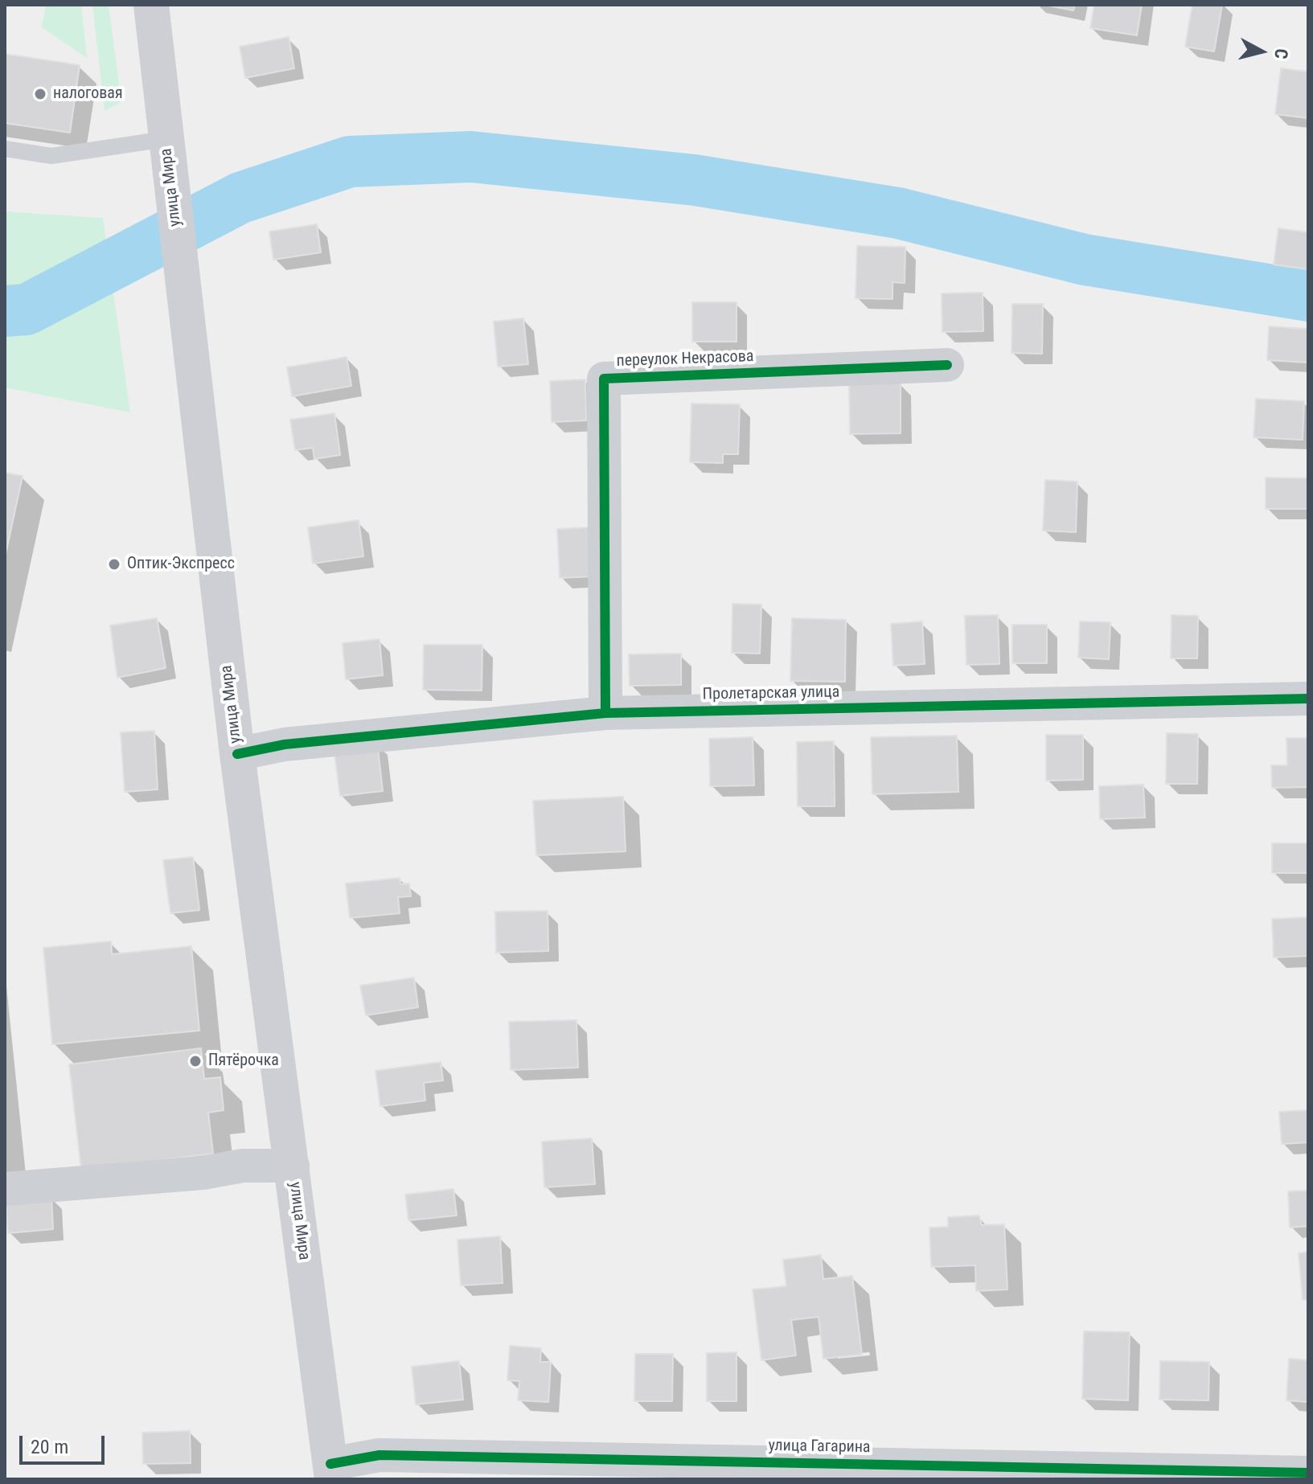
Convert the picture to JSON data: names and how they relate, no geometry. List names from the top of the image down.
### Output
{
  "streets": {
    "main road": ["улица Мира"],
    "street": ["переулок Некрасова", "Пролетарская улица", "улица Гагарина"]
  },
  "crossings": [
    ["улица Мира", "Пролетарская улица"],
    ["улица Мира", "улица Гагарина"],
    ["переулок Некрасова", "Пролетарская улица"]
  ],
  "places": ["налоговая", "Оптик-Экспресс", "Пятёрочка"],
  "scale_bar": "20 m",
  "north": "right"
}
